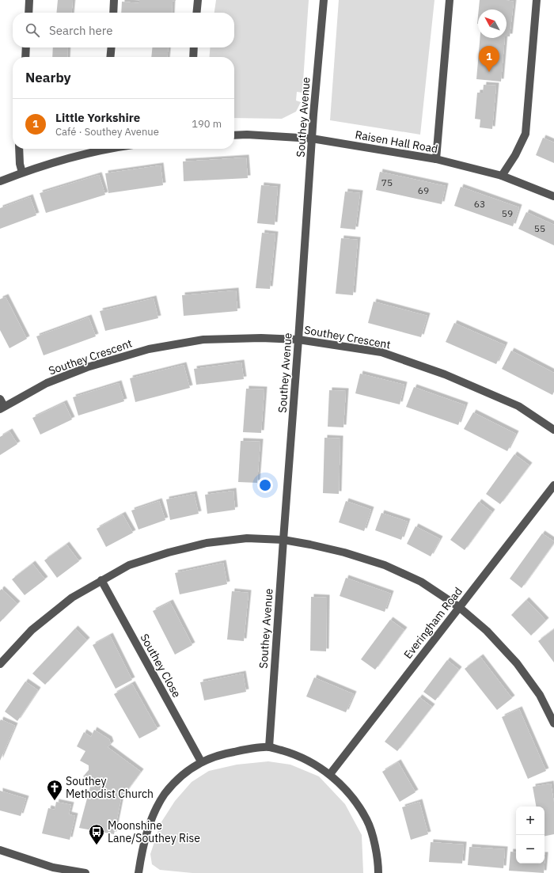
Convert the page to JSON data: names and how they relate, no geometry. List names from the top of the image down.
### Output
{
  "streets": {
    "street": [
      "Southey Avenue",
      "Raisen Hall Road",
      "Southey Crescent",
      "Everingham Road",
      "Southey Close"
    ]
  },
  "crossings": [
    ["Southey Avenue", "Raisen Hall Road"],
    ["Southey Avenue", "Southey Crescent"]
  ],
  "places": {
    "church": ["Southey Methodist Church"],
    "bus stop": ["Moonshine Lane/Southey Rise"]
  },
  "house_numbers": [
    "75",
    "69",
    "63",
    "59",
    "55"
  ],
  "north": "top left",
  "page": {
    "search": "Search here",
    "pins": "1",
    "heading": "Nearby",
    "list": [
      {
        "mark": "1",
        "name": "Little Yorkshire",
        "note": "Café · Southey Avenue",
        "value": "190 m"
      }
    ],
    "map_buttons": ["+", "−"]
  }
}
